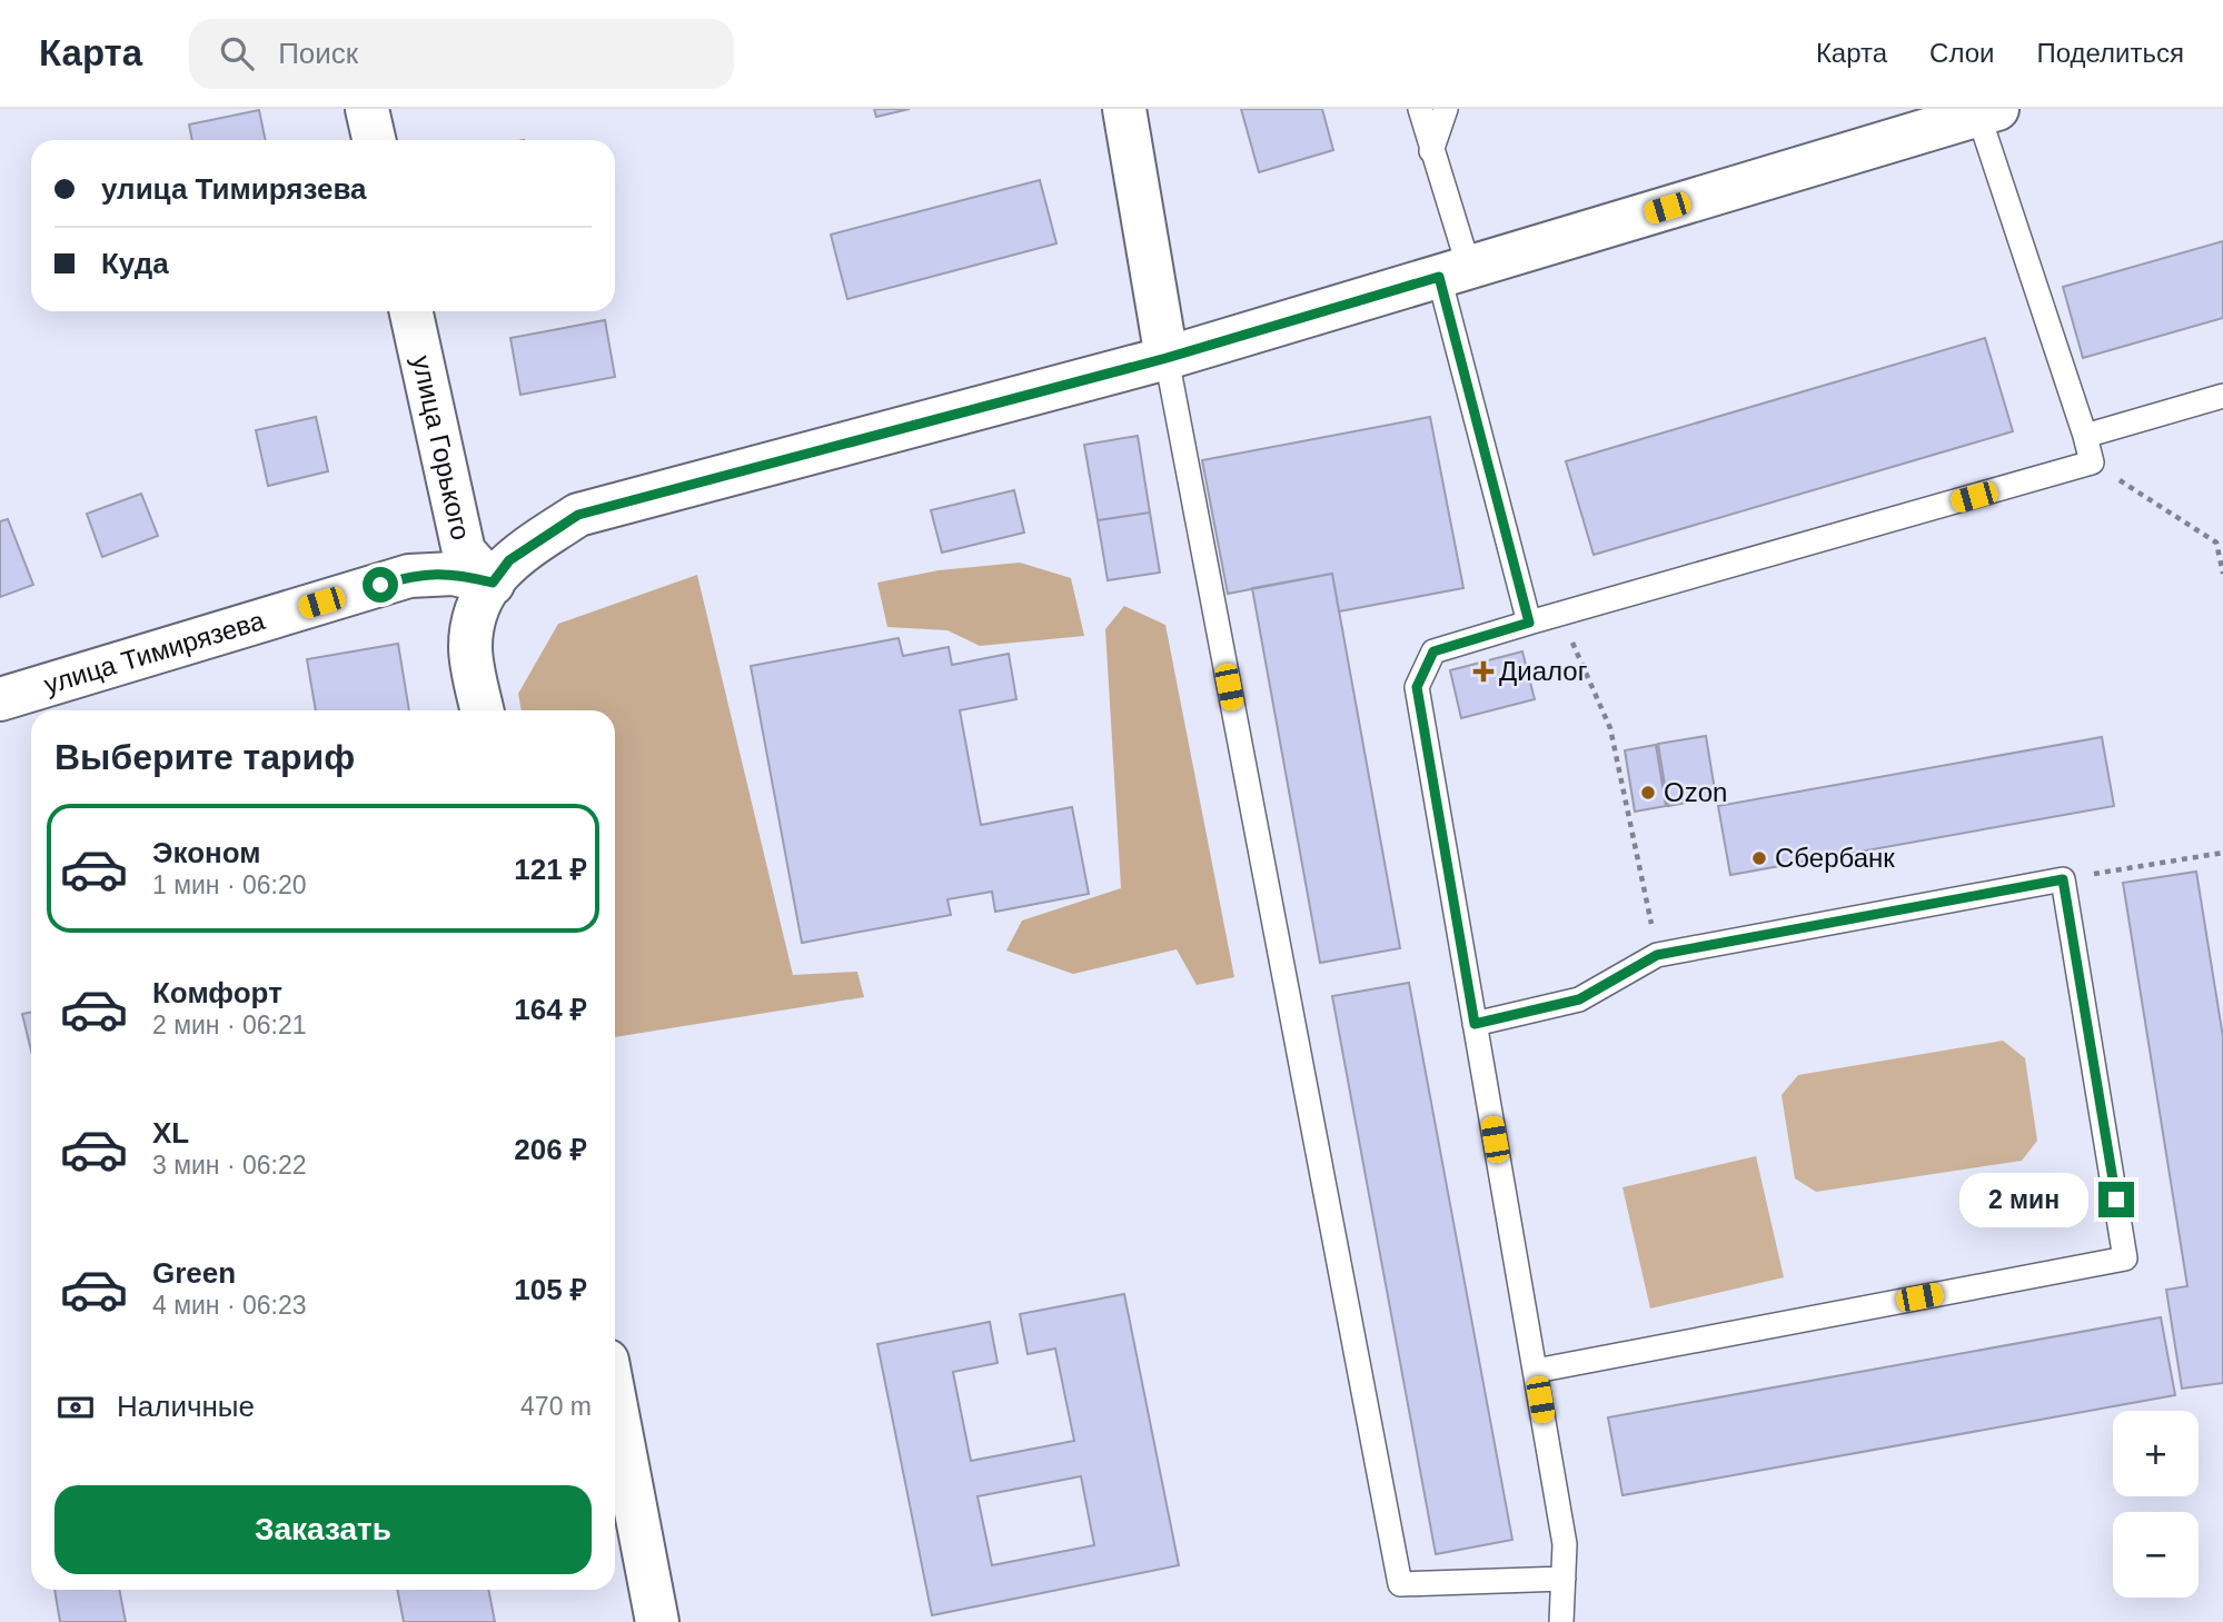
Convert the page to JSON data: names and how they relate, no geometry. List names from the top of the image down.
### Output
{
  "streets": {
    "street": ["улица Горького", "улица Тимирязева"]
  },
  "crossings": [
    ["улица Горького", "улица Тимирязева"]
  ],
  "places": {
    "health": ["Диалог"],
    "other": ["Ozon", "Сбербанк"]
  },
  "page": {
    "header": "Карта",
    "search": "Поиск",
    "nav": ["Карта", "Слои", "Поделиться"],
    "banner": ["улица Тимирязева", "Куда"],
    "heading": "Выберите тариф",
    "list": [
      {
        "name": "Эконом",
        "note": "1 мин · 06:20",
        "value": "121 ₽"
      },
      {
        "name": "Комфорт",
        "note": "2 мин · 06:21",
        "value": "164 ₽"
      },
      {
        "name": "XL",
        "note": "3 мин · 06:22",
        "value": "206 ₽"
      },
      {
        "name": "Green",
        "note": "4 мин · 06:23",
        "value": "105 ₽"
      }
    ],
    "bubble": "2 мин",
    "pay": ["Наличные", "470 m"],
    "map_buttons": ["+", "−"],
    "buttons": "Заказать"
  }
}
